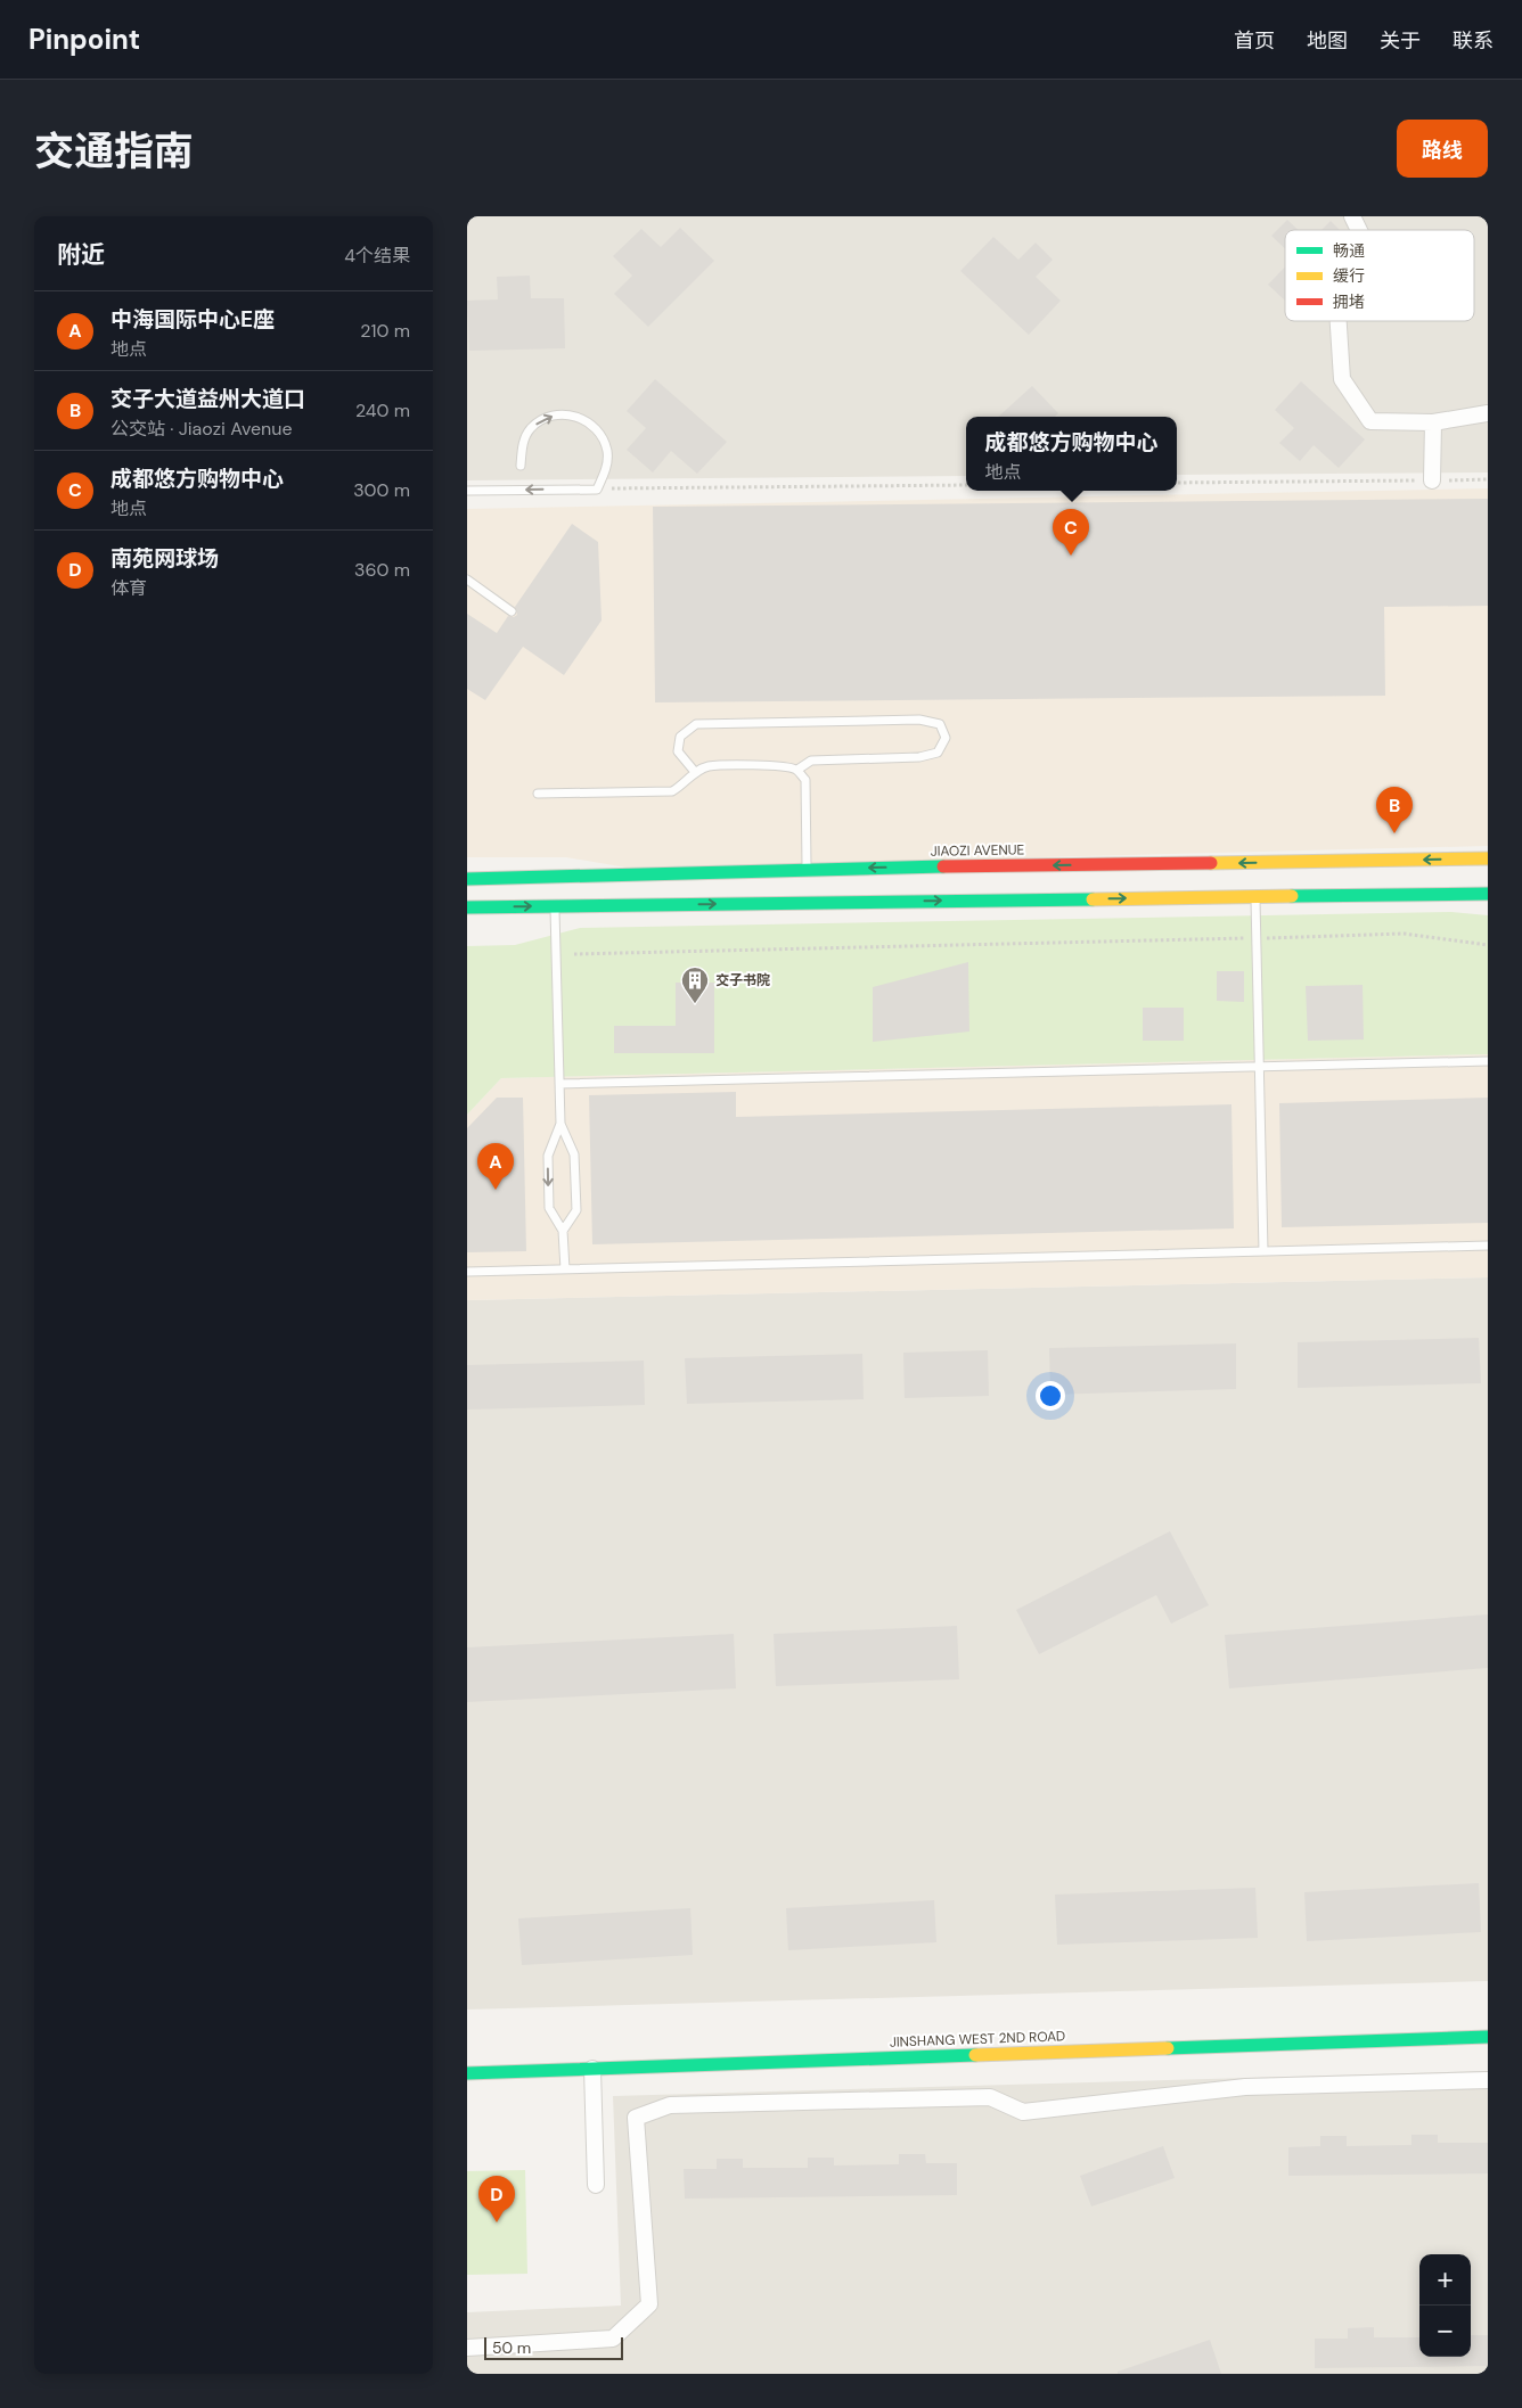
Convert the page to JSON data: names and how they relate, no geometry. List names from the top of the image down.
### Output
{
  "streets": {
    "main road": ["JIAOZI AVENUE", "JINSHANG WEST 2ND ROAD"]
  },
  "places": {
    "building": ["交子书院"]
  },
  "legend": ["畅通", "缓行", "拥堵"],
  "scale_bar": "50 m",
  "page": {
    "header": "Pinpoint",
    "nav": [
      "首页",
      "地图",
      "关于",
      "联系"
    ],
    "title": "交通指南",
    "buttons": "路线",
    "heading": ["附近", "4个结果"],
    "list": [
      {
        "mark": "A",
        "name": "中海国际中心E座",
        "note": "地点",
        "value": "210 m"
      },
      {
        "mark": "B",
        "name": "交子大道益州大道口",
        "note": "公交站 · Jiaozi Avenue",
        "value": "240 m"
      },
      {
        "mark": "C",
        "name": "成都悠方购物中心",
        "note": "地点",
        "value": "300 m"
      },
      {
        "mark": "D",
        "name": "南苑网球场",
        "note": "体育",
        "value": "360 m"
      }
    ],
    "popup": ["成都悠方购物中心", "地点"],
    "pins": [
      "C",
      "B",
      "A",
      "D"
    ],
    "map_buttons": ["+", "−"],
    "scale": "50 m"
  }
}
